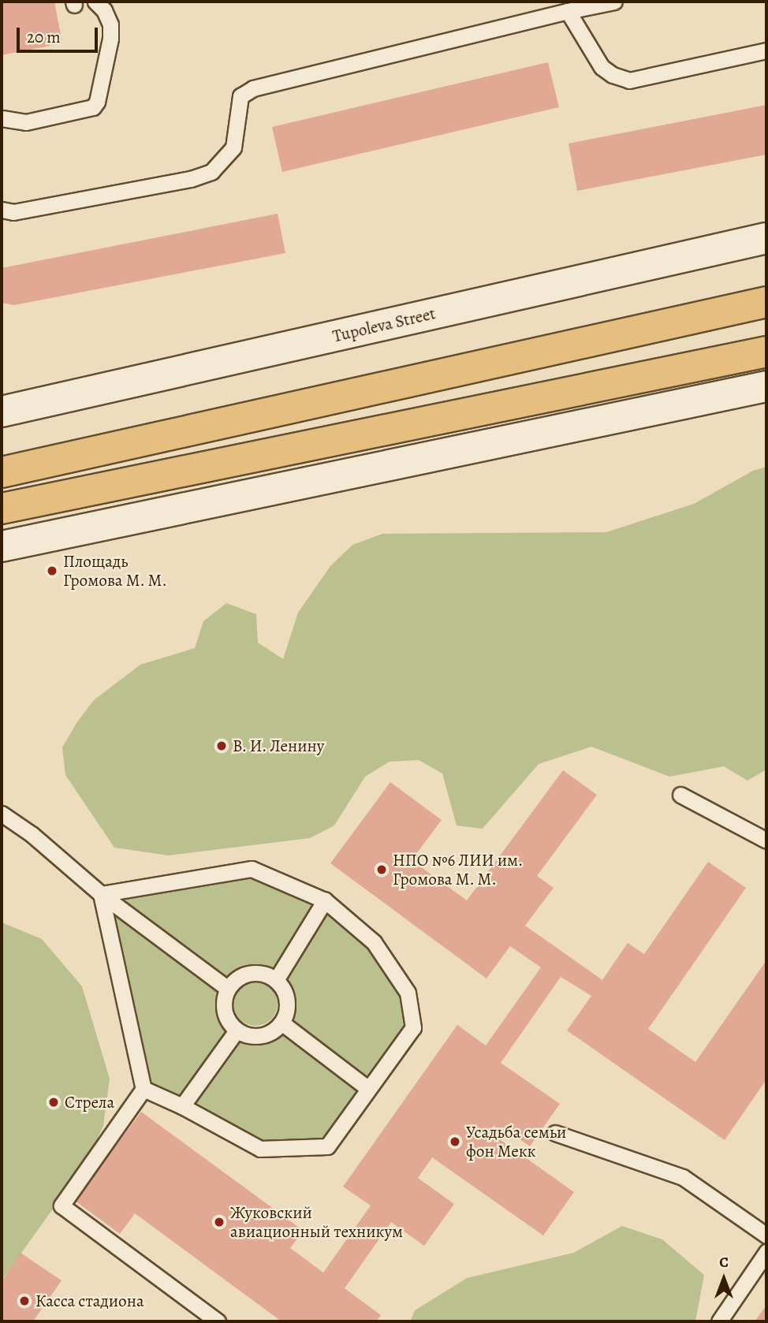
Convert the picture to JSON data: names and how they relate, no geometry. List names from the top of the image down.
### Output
{
  "streets": {
    "main road": ["Tupoleva Street"]
  },
  "places": [
    "Площадь Громова М. М.",
    "В. И. Ленину",
    "НПО №6 ЛИИ им. Громова М. М.",
    "Стрела",
    "Усадьба семьи фон Мекк",
    "Жуковский авиационный техникум",
    "Касса стадиона"
  ],
  "scale_bar": "20 m",
  "north": "top"
}
